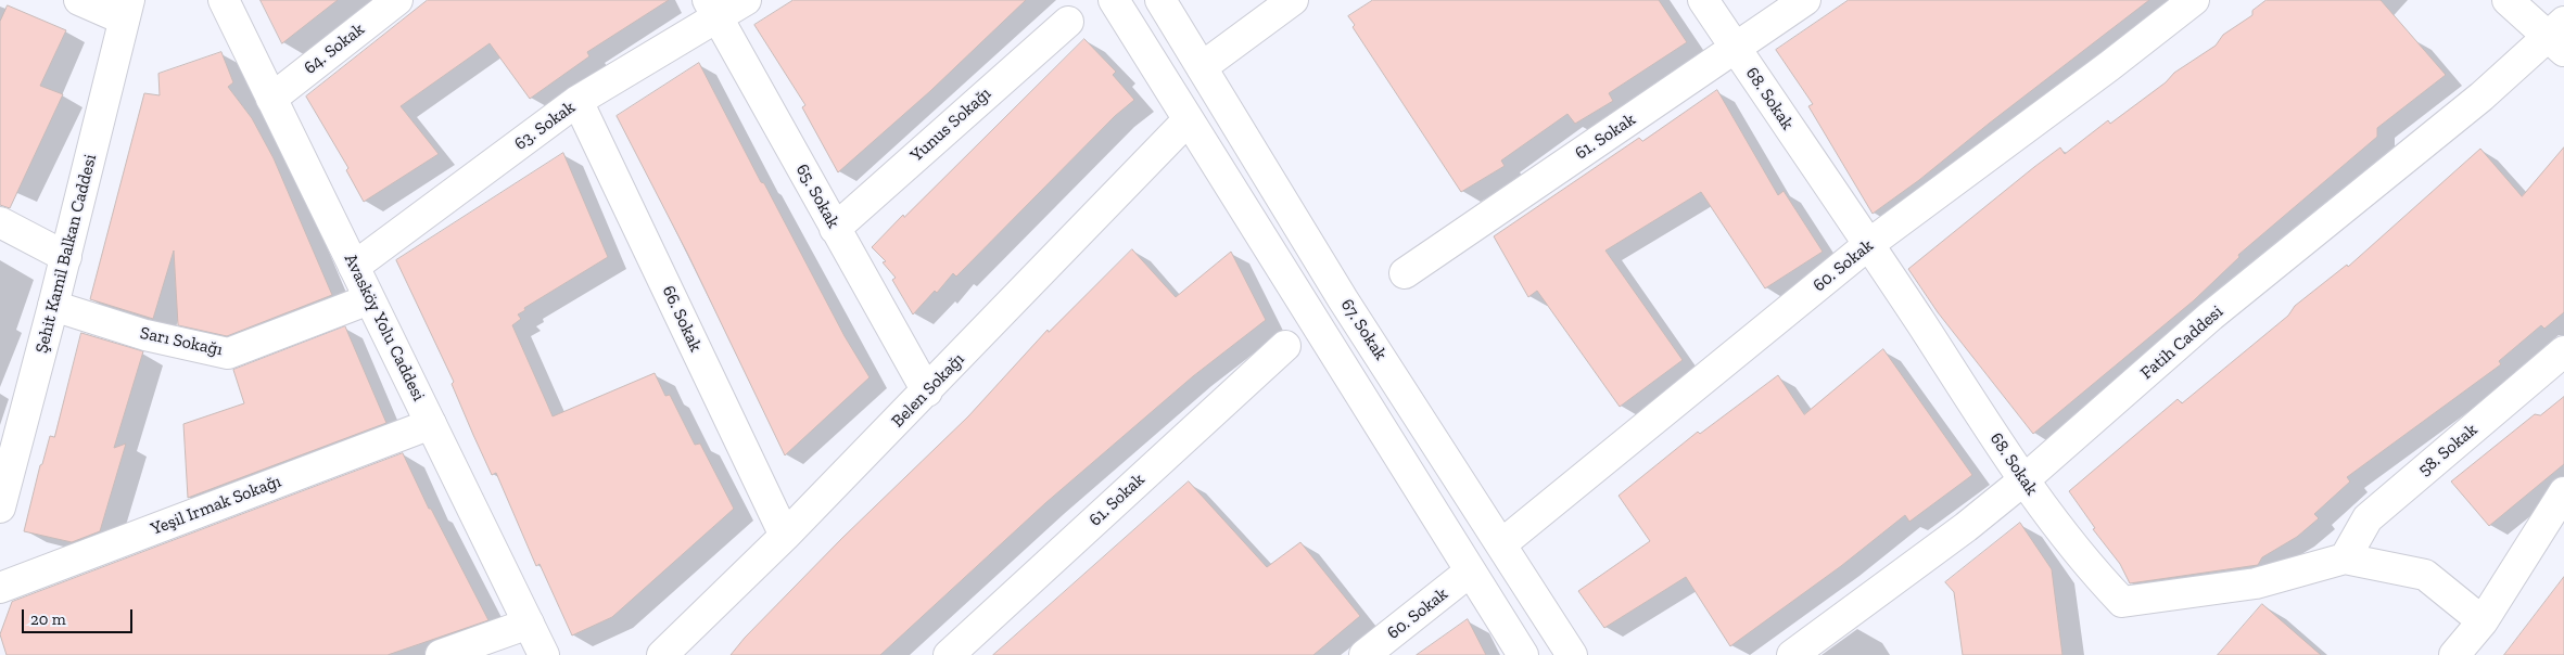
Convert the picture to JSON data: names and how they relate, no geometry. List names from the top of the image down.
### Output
{
  "streets": {
    "street": [
      "64. Sokak",
      "68. Sokak",
      "Yunus Sokağı",
      "63. Sokak",
      "61. Sokak",
      "65. Sokak",
      "Şehit Kamil Balkan Caddesi",
      "60. Sokak",
      "66. Sokak",
      "Avasköy Yolu Caddesi",
      "67. Sokak",
      "Sarı Sokağı",
      "Fatih Caddesi",
      "Belen Sokağı",
      "58. Sokak",
      "Yeşil Irmak Sokağı"
    ]
  },
  "crossings": [
    ["64. Sokak", "Avasköy Yolu Caddesi"],
    ["68. Sokak", "61. Sokak"],
    ["68. Sokak", "60. Sokak"],
    ["68. Sokak", "Fatih Caddesi"],
    ["68. Sokak", "58. Sokak"],
    ["Yunus Sokağı", "65. Sokak"],
    ["63. Sokak", "65. Sokak"],
    ["63. Sokak", "66. Sokak"],
    ["63. Sokak", "Avasköy Yolu Caddesi"],
    ["65. Sokak", "Belen Sokağı"],
    ["Şehit Kamil Balkan Caddesi", "Sarı Sokağı"],
    ["60. Sokak", "67. Sokak"],
    ["66. Sokak", "Belen Sokağı"],
    ["Avasköy Yolu Caddesi", "Sarı Sokağı"],
    ["Avasköy Yolu Caddesi", "Yeşil Irmak Sokağı"]
  ],
  "scale_bar": "20 m"
}
